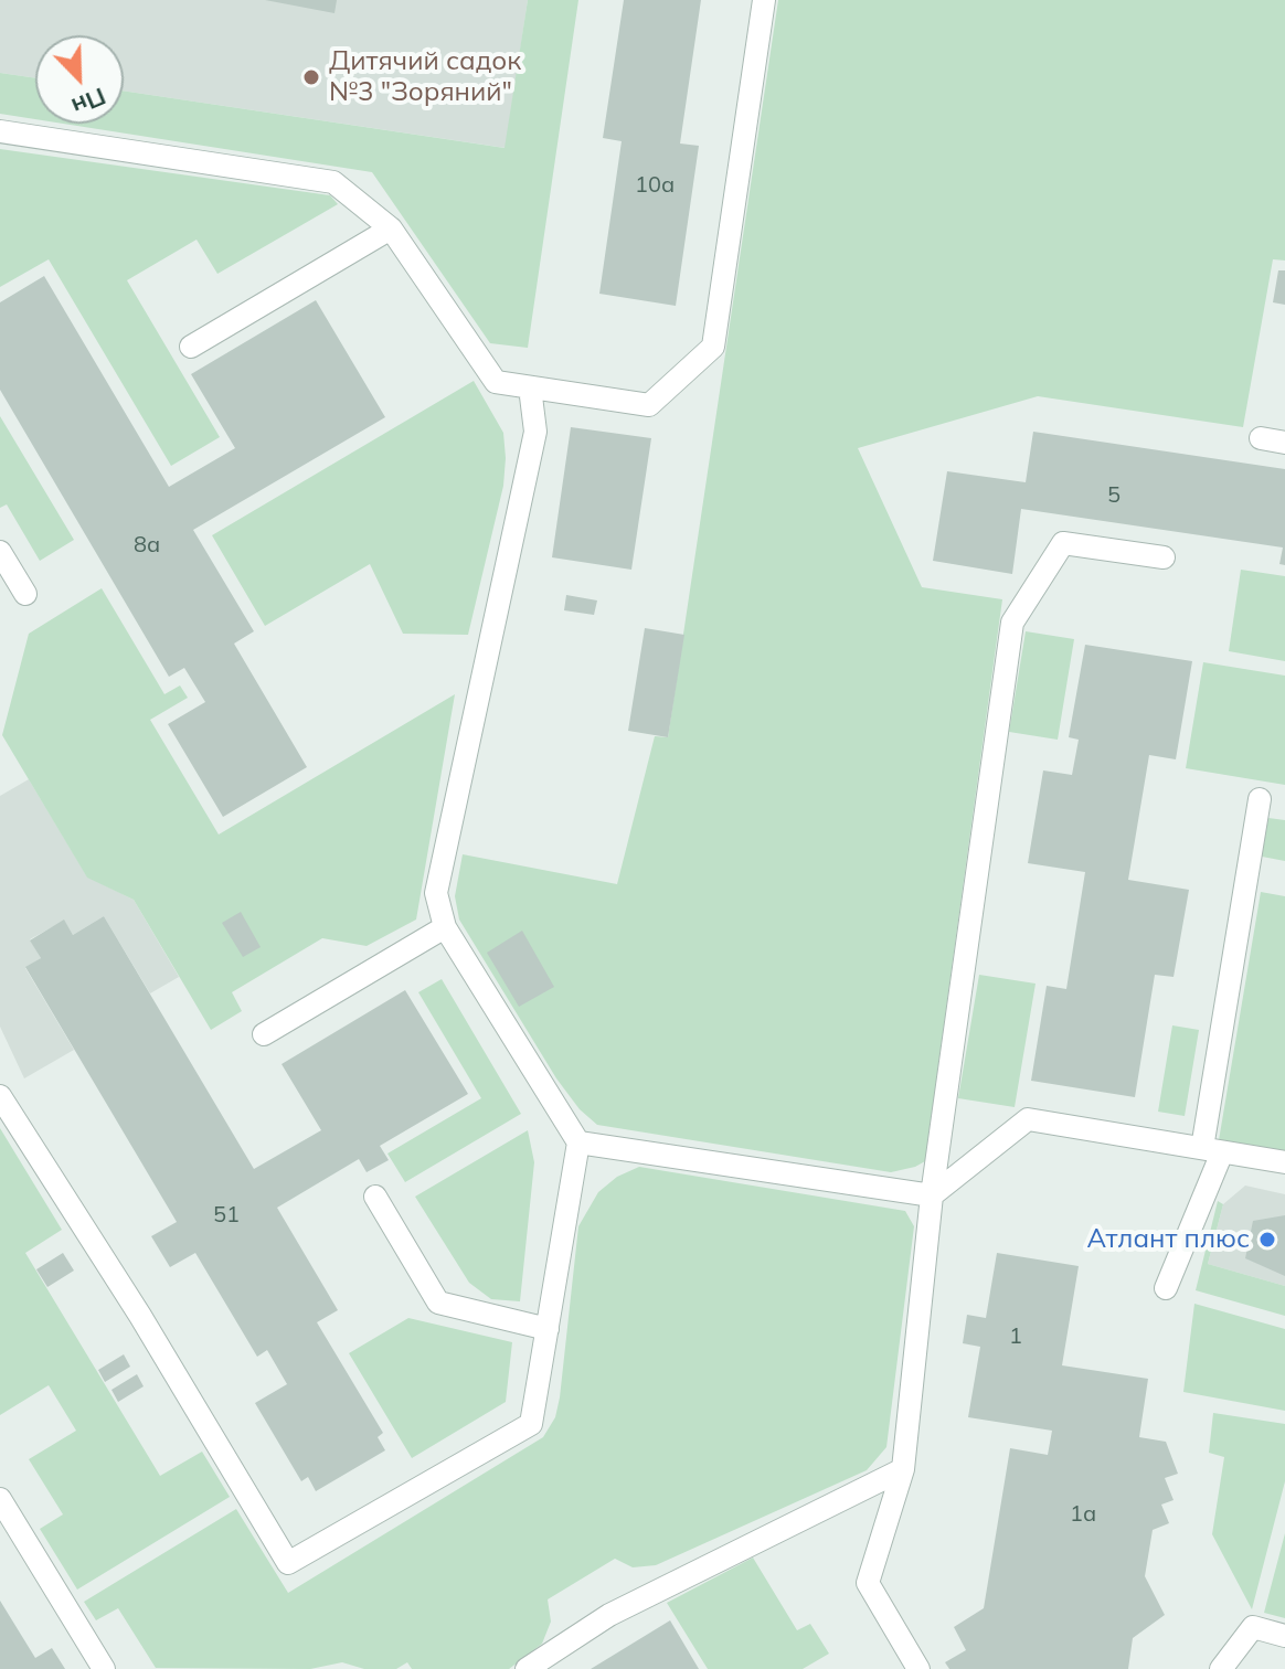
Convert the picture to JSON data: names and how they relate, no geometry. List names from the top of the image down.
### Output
{
  "places": ["Дитячий садок №3 \"Зоряний\"", "Атлант плюс"],
  "house_numbers": [
    "10а",
    "5",
    "8а",
    "51",
    "1",
    "1а"
  ],
  "north": "bottom right"
}
